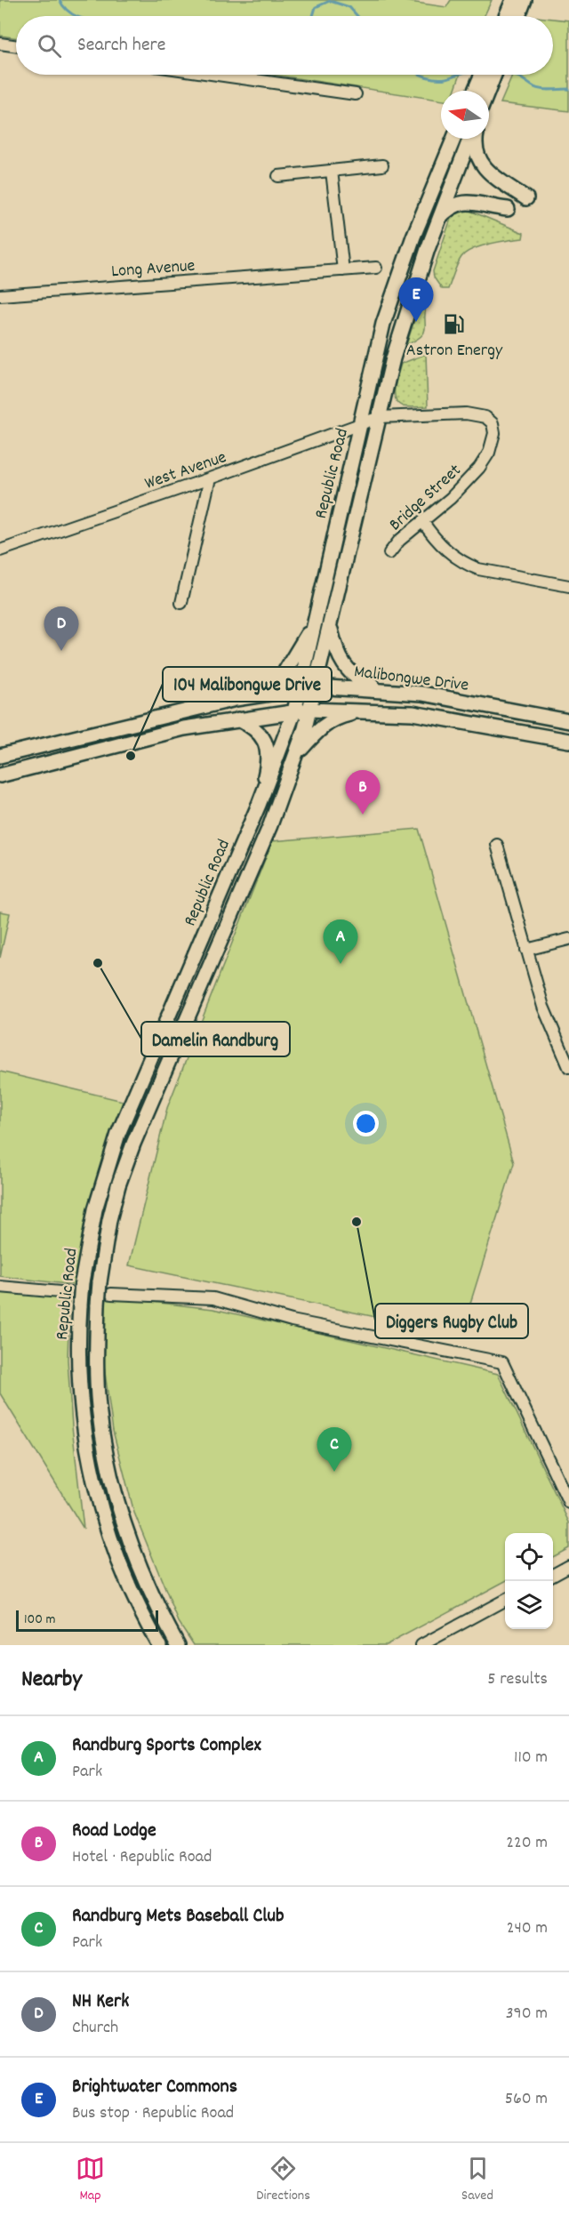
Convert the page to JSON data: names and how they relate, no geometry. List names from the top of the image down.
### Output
{
  "streets": {
    "main road": ["Republic Road", "Malibongwe Drive"],
    "street": ["Long Avenue", "West Avenue", "Bridge Street"]
  },
  "crossings": [
    ["West Avenue", "Republic Road"],
    ["West Avenue", "Bridge Street"],
    ["Republic Road", "Bridge Street"],
    ["Republic Road", "Malibongwe Drive"]
  ],
  "places": {
    "fuel station": ["Astron Energy"],
    "other": ["104 Malibongwe Drive", "Damelin Randburg", "Diggers Rugby Club"]
  },
  "scale_bar": "100 m",
  "north": "left",
  "page": {
    "search": "Search here",
    "pins": [
      "E",
      "D",
      "B",
      "A",
      "C"
    ],
    "scale": "100 m",
    "heading": ["Nearby", "5 results"],
    "list": [
      {
        "mark": "A",
        "name": "Randburg Sports Complex",
        "note": "Park",
        "value": "110 m"
      },
      {
        "mark": "B",
        "name": "Road Lodge",
        "note": "Hotel · Republic Road",
        "value": "220 m"
      },
      {
        "mark": "C",
        "name": "Randburg Mets Baseball Club",
        "note": "Park",
        "value": "240 m"
      },
      {
        "mark": "D",
        "name": "NH Kerk",
        "note": "Church",
        "value": "390 m"
      },
      {
        "mark": "E",
        "name": "Brightwater Commons",
        "note": "Bus stop · Republic Road",
        "value": "560 m"
      }
    ],
    "nav": ["Map", "Directions", "Saved"]
  }
}
